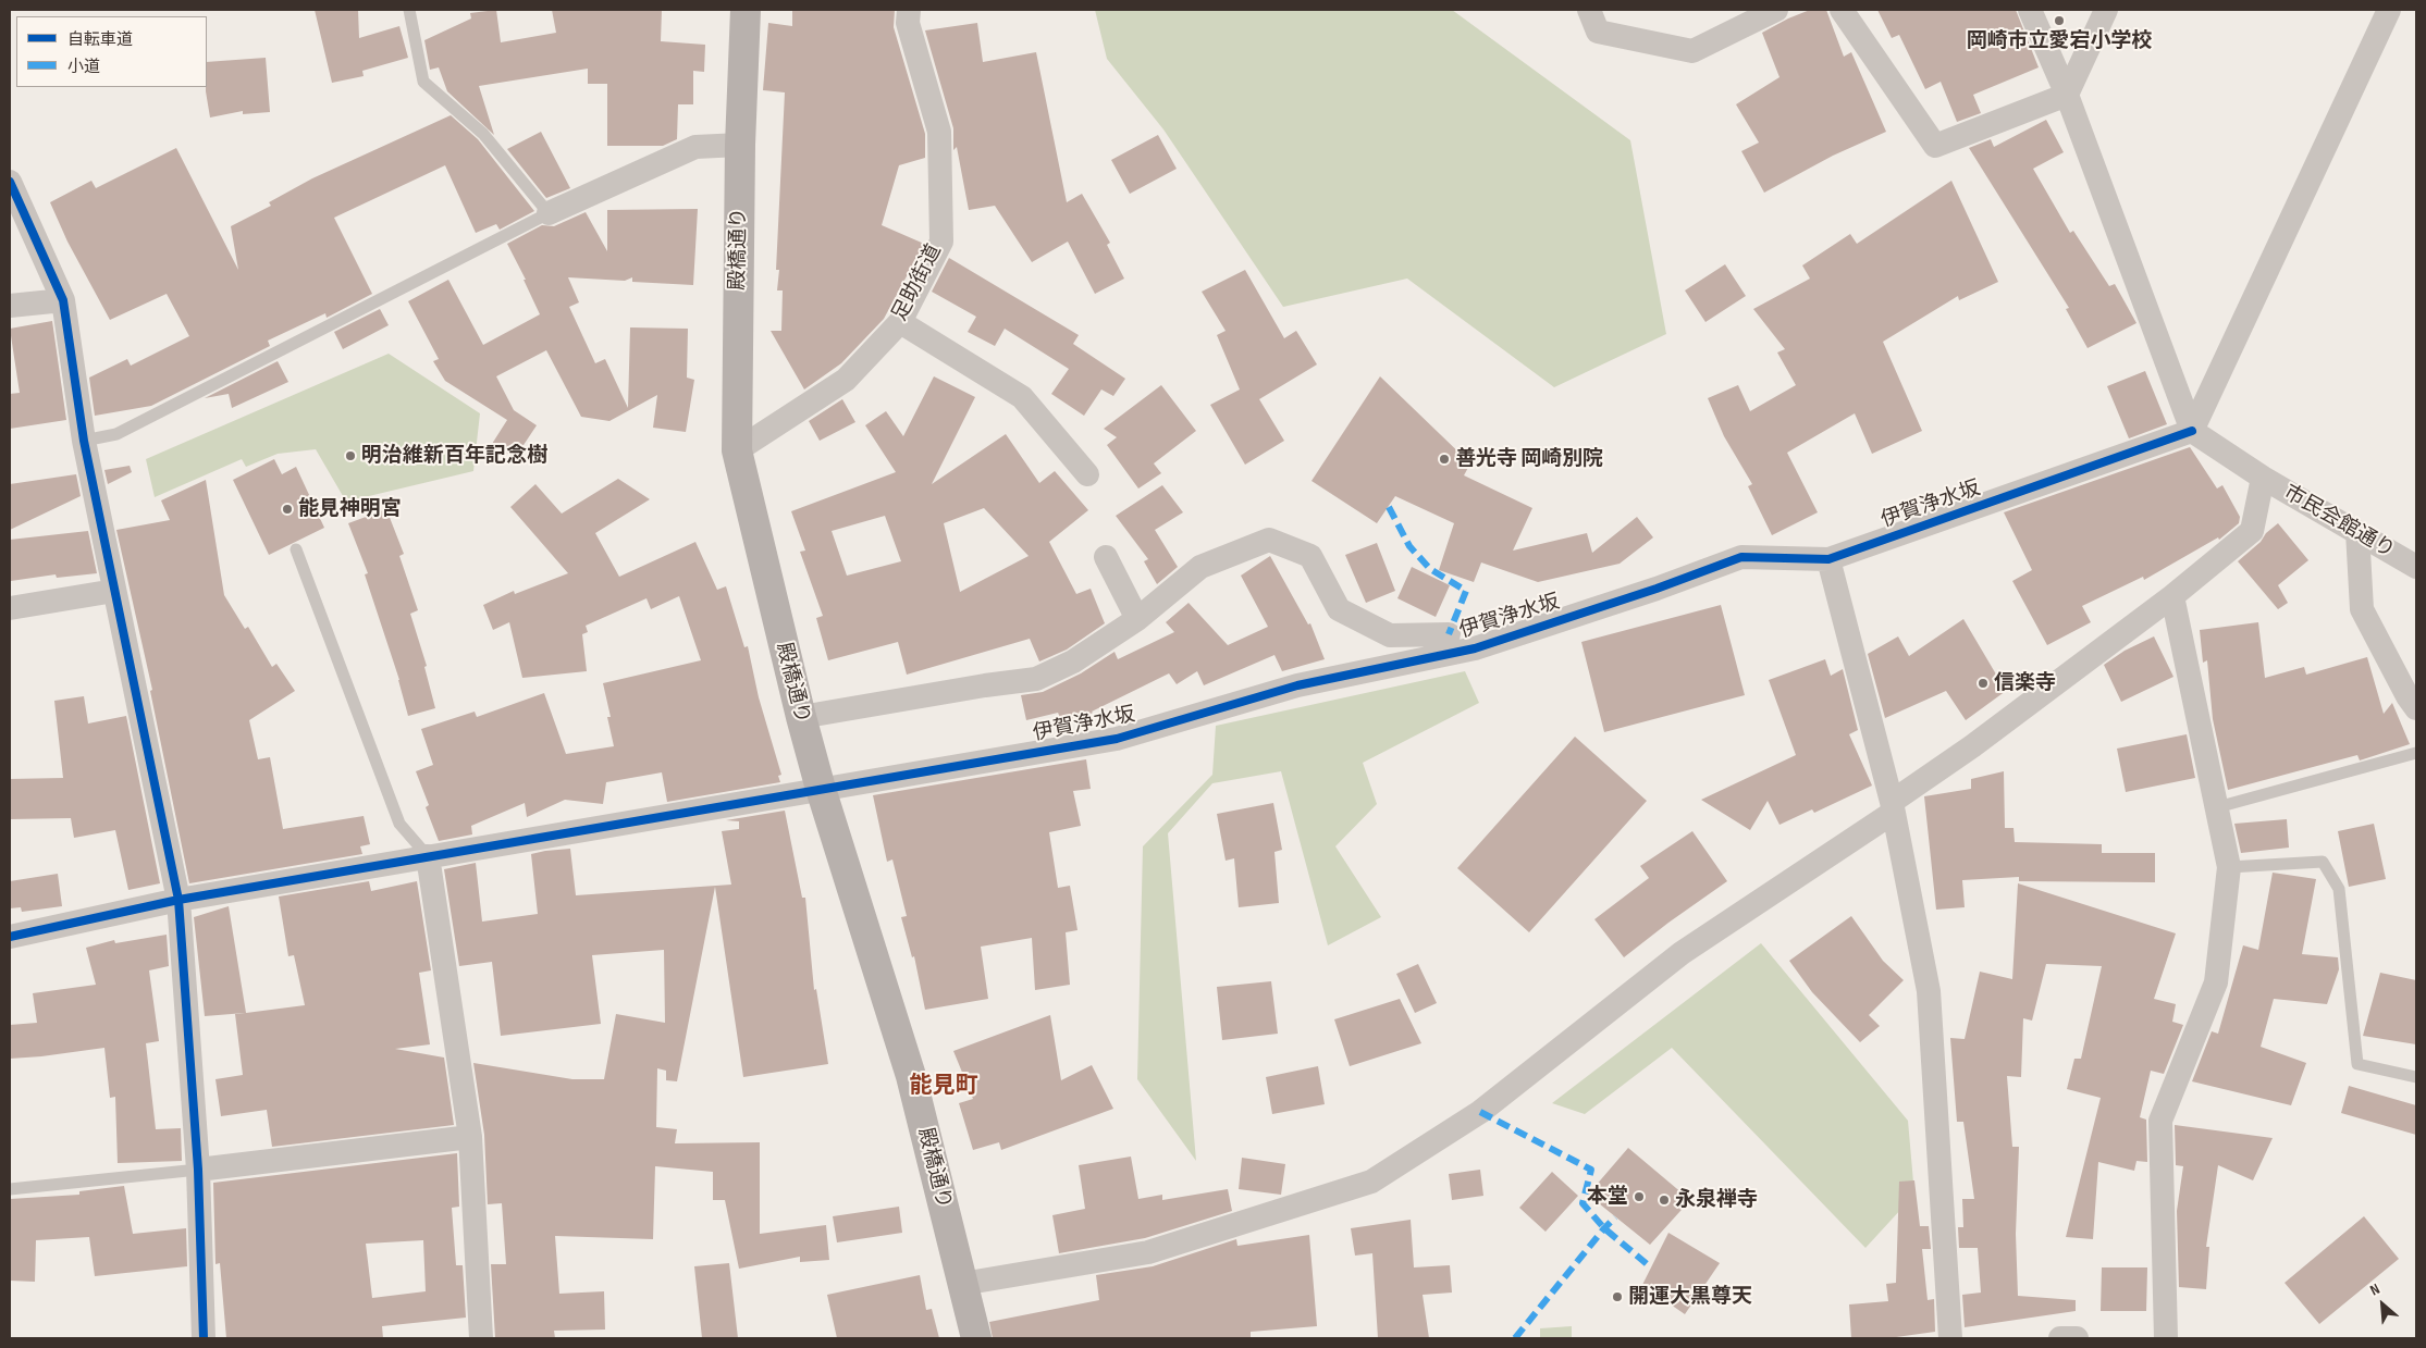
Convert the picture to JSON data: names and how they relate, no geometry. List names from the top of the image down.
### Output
{
  "streets": {
    "main road": ["殿橋通り"],
    "street": ["足助街道", "伊賀浄水坂", "市民会館通り"]
  },
  "crossings": [
    ["殿橋通り", "足助街道"],
    ["殿橋通り", "伊賀浄水坂"],
    ["伊賀浄水坂", "市民会館通り"]
  ],
  "districts": ["能見町"],
  "places": [
    "岡崎市立愛宕小学校",
    "明治維新百年記念樹",
    "善光寺 岡崎別院",
    "能見神明宮",
    "信楽寺",
    "本堂",
    "永泉禅寺",
    "開運大黒尊天"
  ],
  "legend": ["自転車道", "小道"],
  "north": "top left"
}
